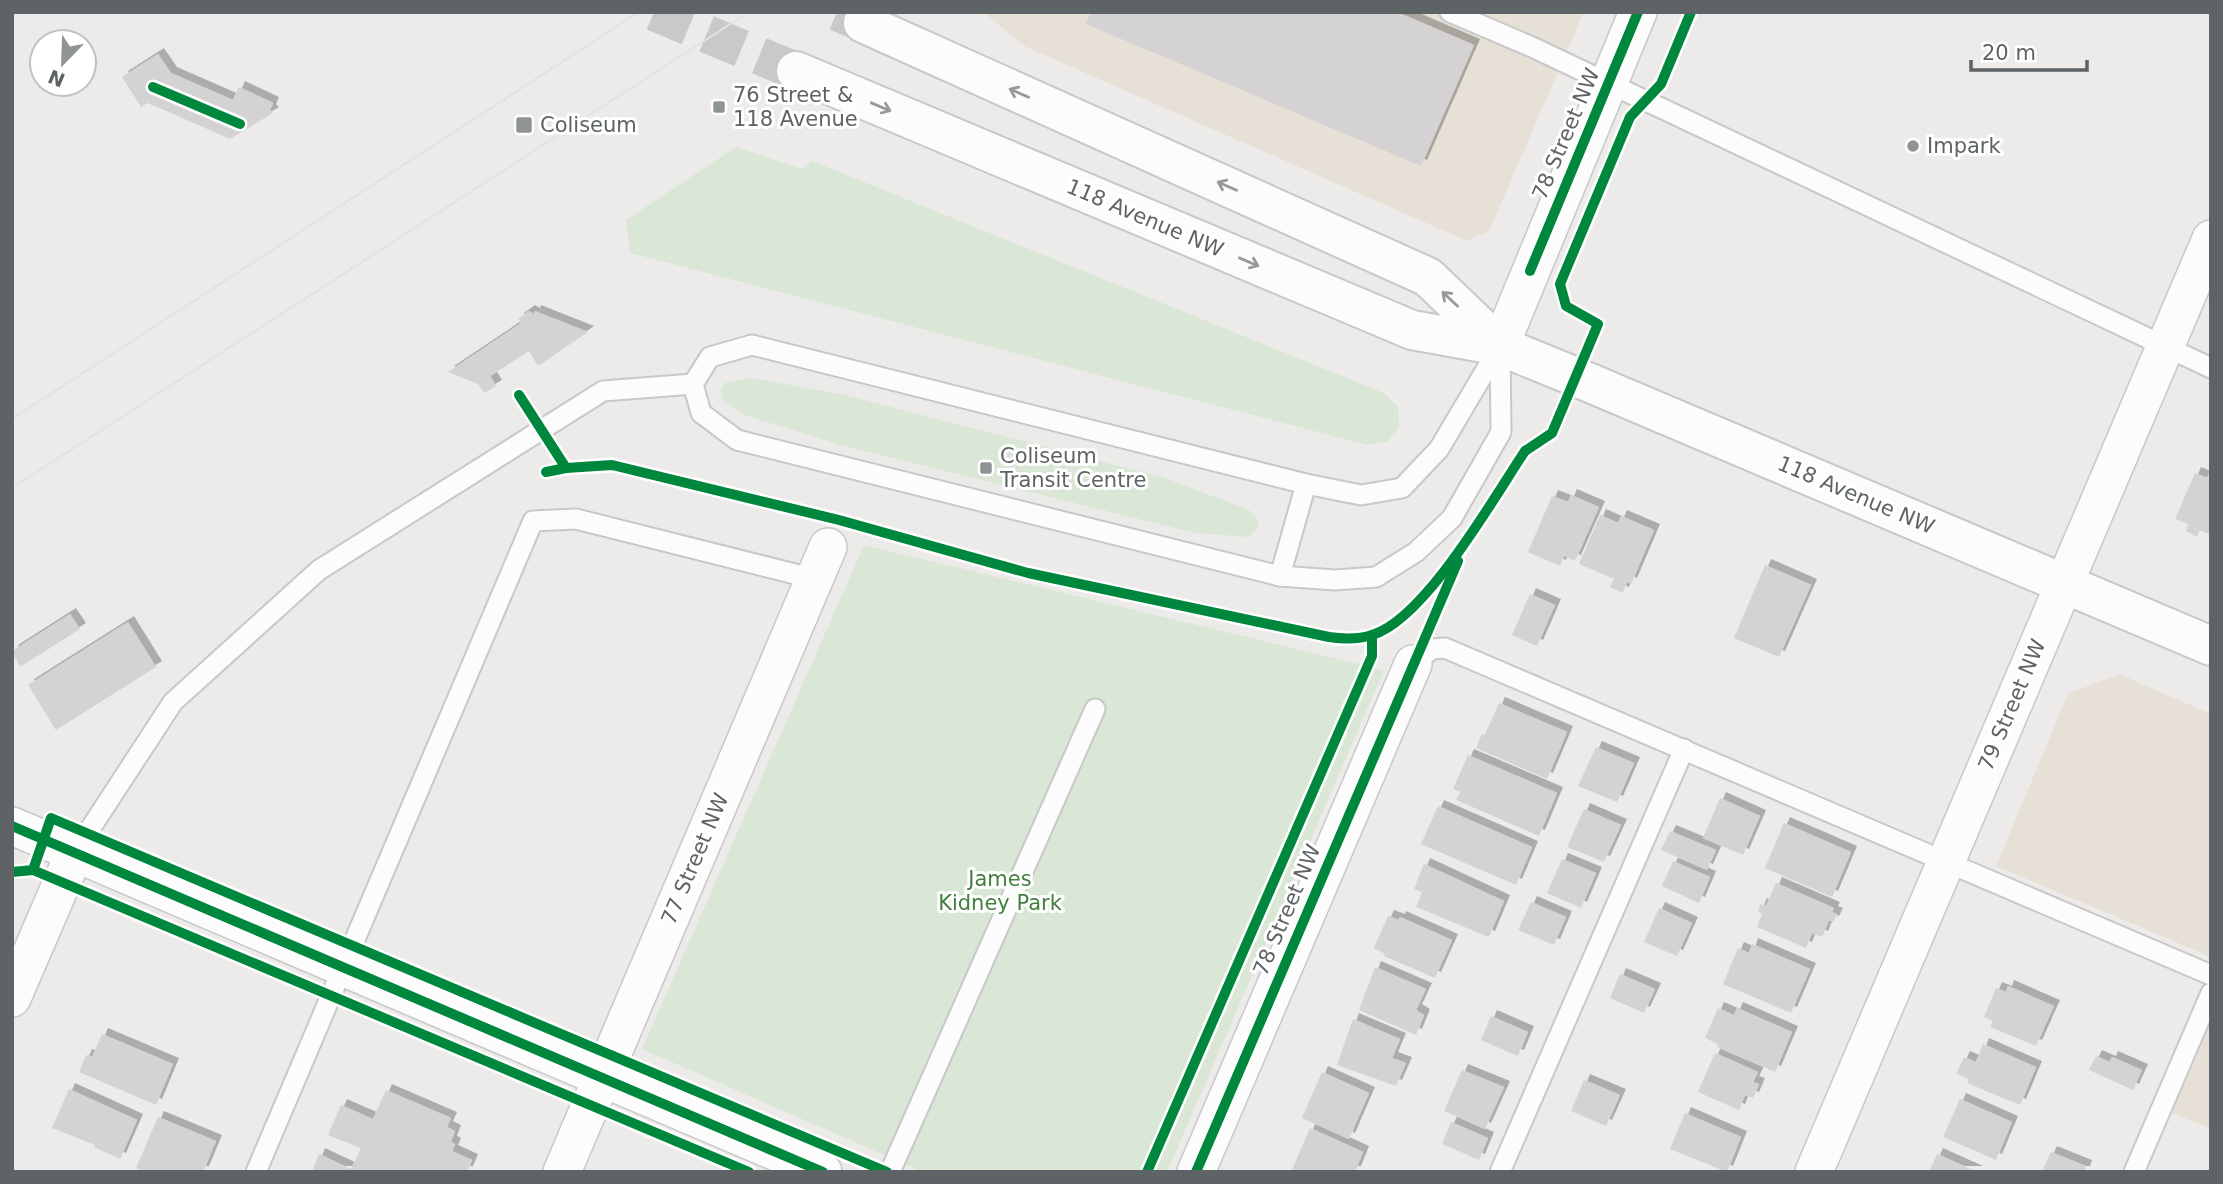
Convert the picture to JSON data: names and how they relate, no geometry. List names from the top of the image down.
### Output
{
  "streets": {
    "main road": ["118 Avenue NW"],
    "street": ["78 Street NW", "79 Street NW", "77 Street NW"]
  },
  "crossings": [
    ["78 Street NW", "118 Avenue NW"],
    ["118 Avenue NW", "79 Street NW"]
  ],
  "parks": ["James Kidney Park"],
  "places": {
    "transit": ["76 Street & 118 Avenue", "Coliseum", "Coliseum Transit Centre"],
    "other": ["Impark"]
  },
  "scale_bar": "20 m",
  "north": "bottom left"
}
